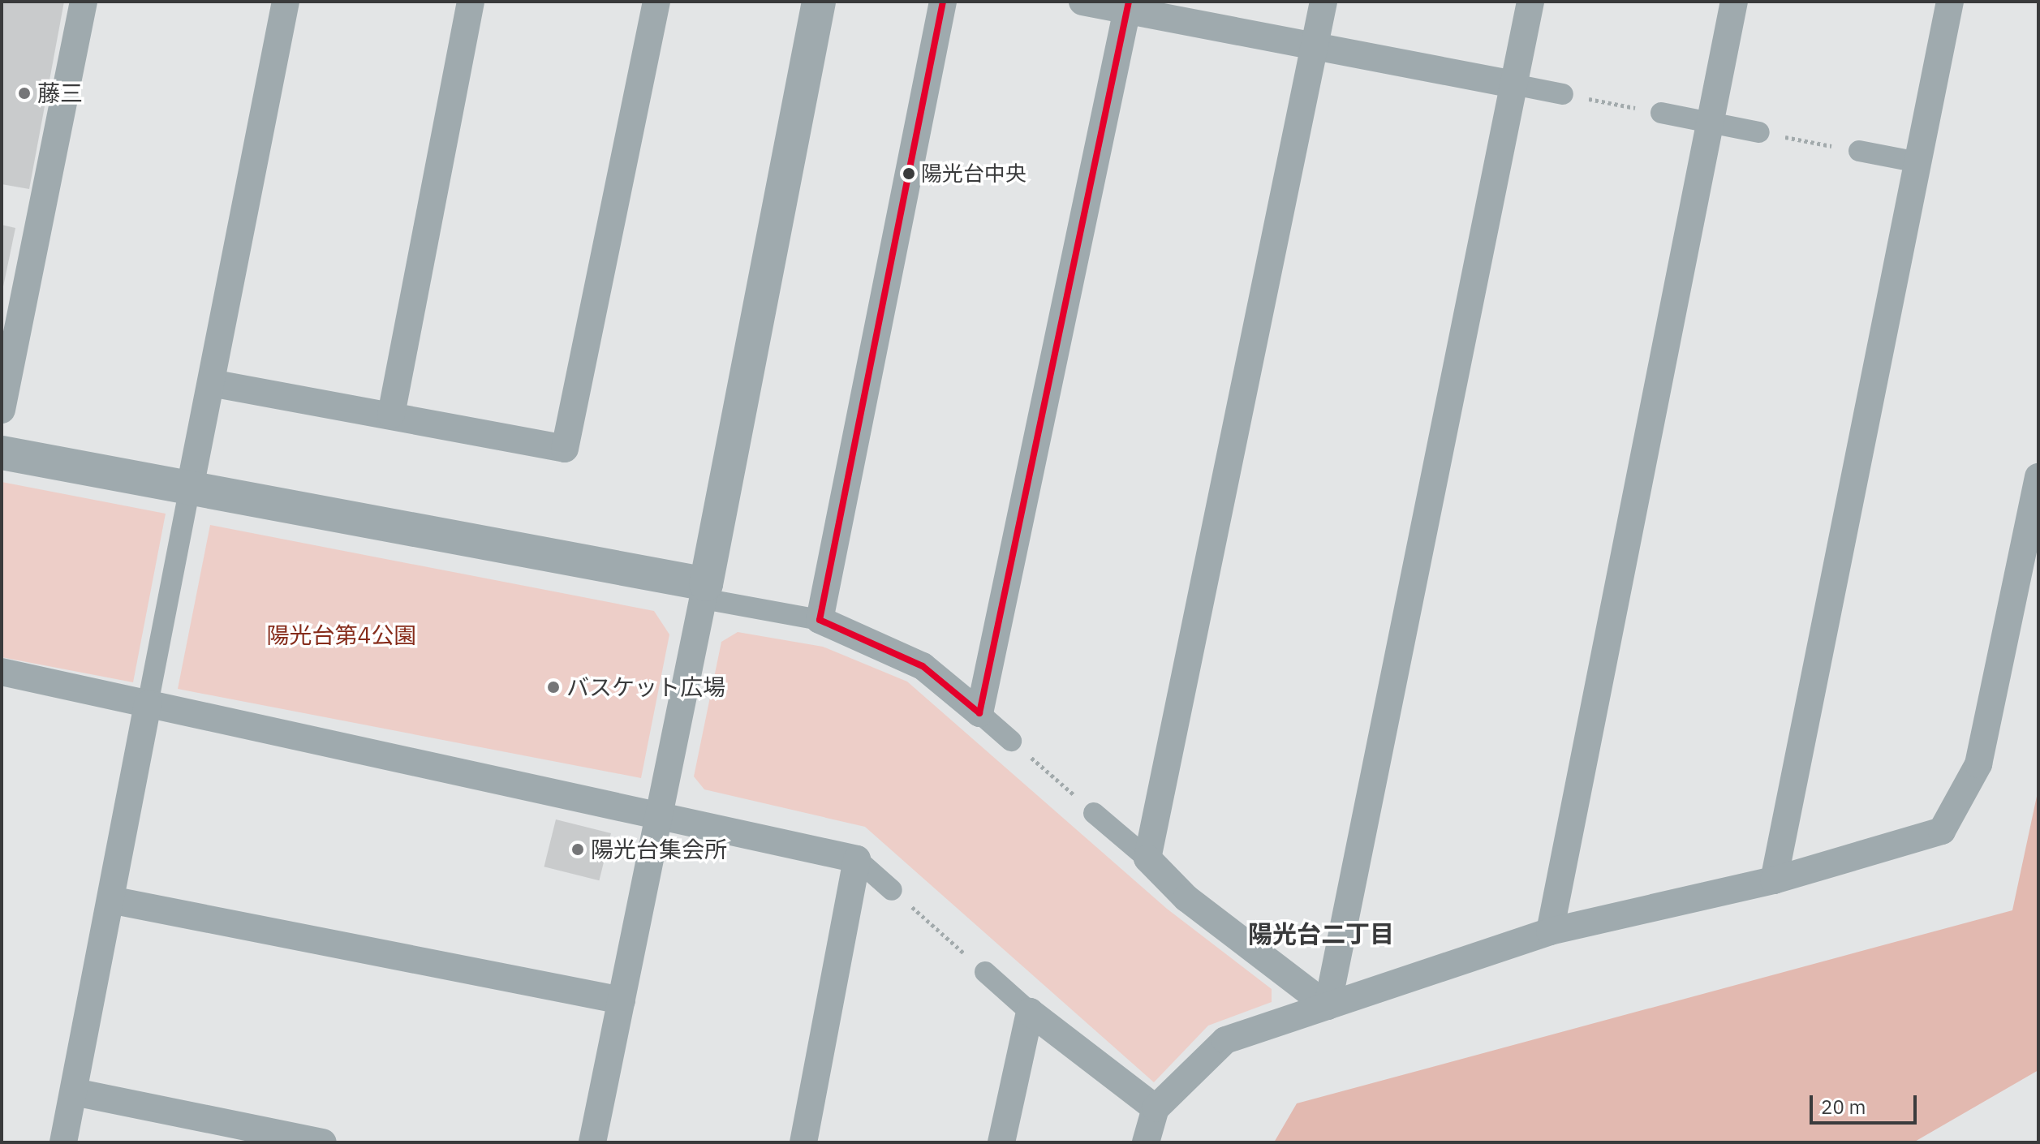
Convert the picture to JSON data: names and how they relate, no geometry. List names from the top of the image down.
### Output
{
  "districts": ["陽光台二丁目"],
  "parks": ["陽光台第4公園"],
  "places": [
    "藤三",
    "陽光台中央",
    "バスケット広場",
    "陽光台集会所"
  ],
  "scale_bar": "20 m"
}
